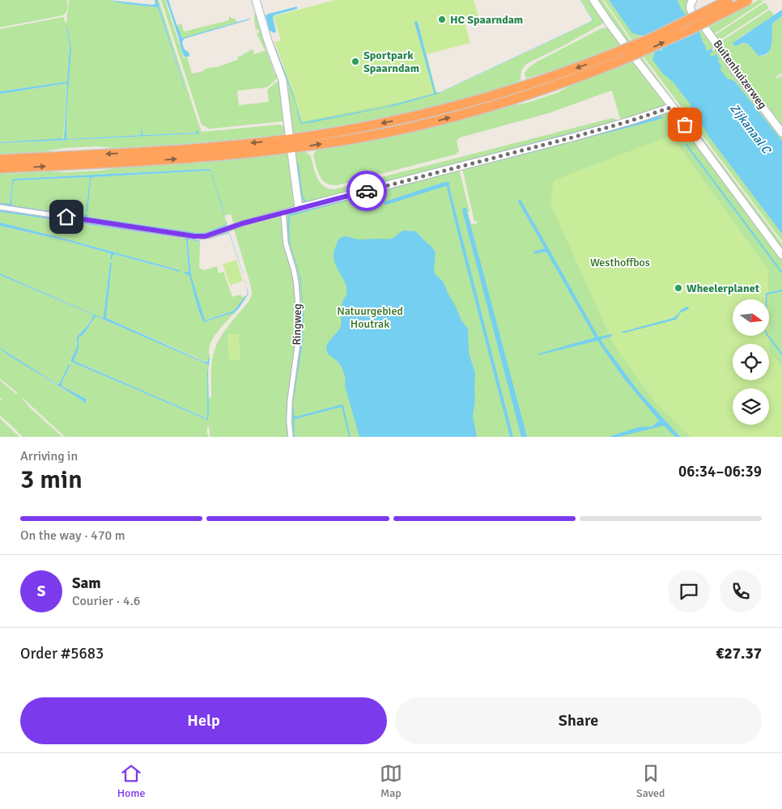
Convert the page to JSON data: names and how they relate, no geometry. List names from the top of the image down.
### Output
{
  "streets": {
    "street": ["Buitenhuizerweg", "Ringweg"]
  },
  "water": ["Zijkanaal C"],
  "parks": ["Westhoffbos", "Natuurgebied Houtrak"],
  "places": ["HC Spaarndam", "Sportpark Spaarndam", "Wheelerplanet"],
  "north": "right",
  "page": {
    "heading": ["3 min", "Arriving in", "06:34–06:39"],
    "panel": [
      "Sam",
      "Courier · 4.6",
      "Order #5683",
      "€27.37"
    ],
    "bar": "On the way · 470 m",
    "round": "S",
    "buttons": ["Help", "Share"],
    "tabs": ["Home", "Map", "Saved"]
  }
}
